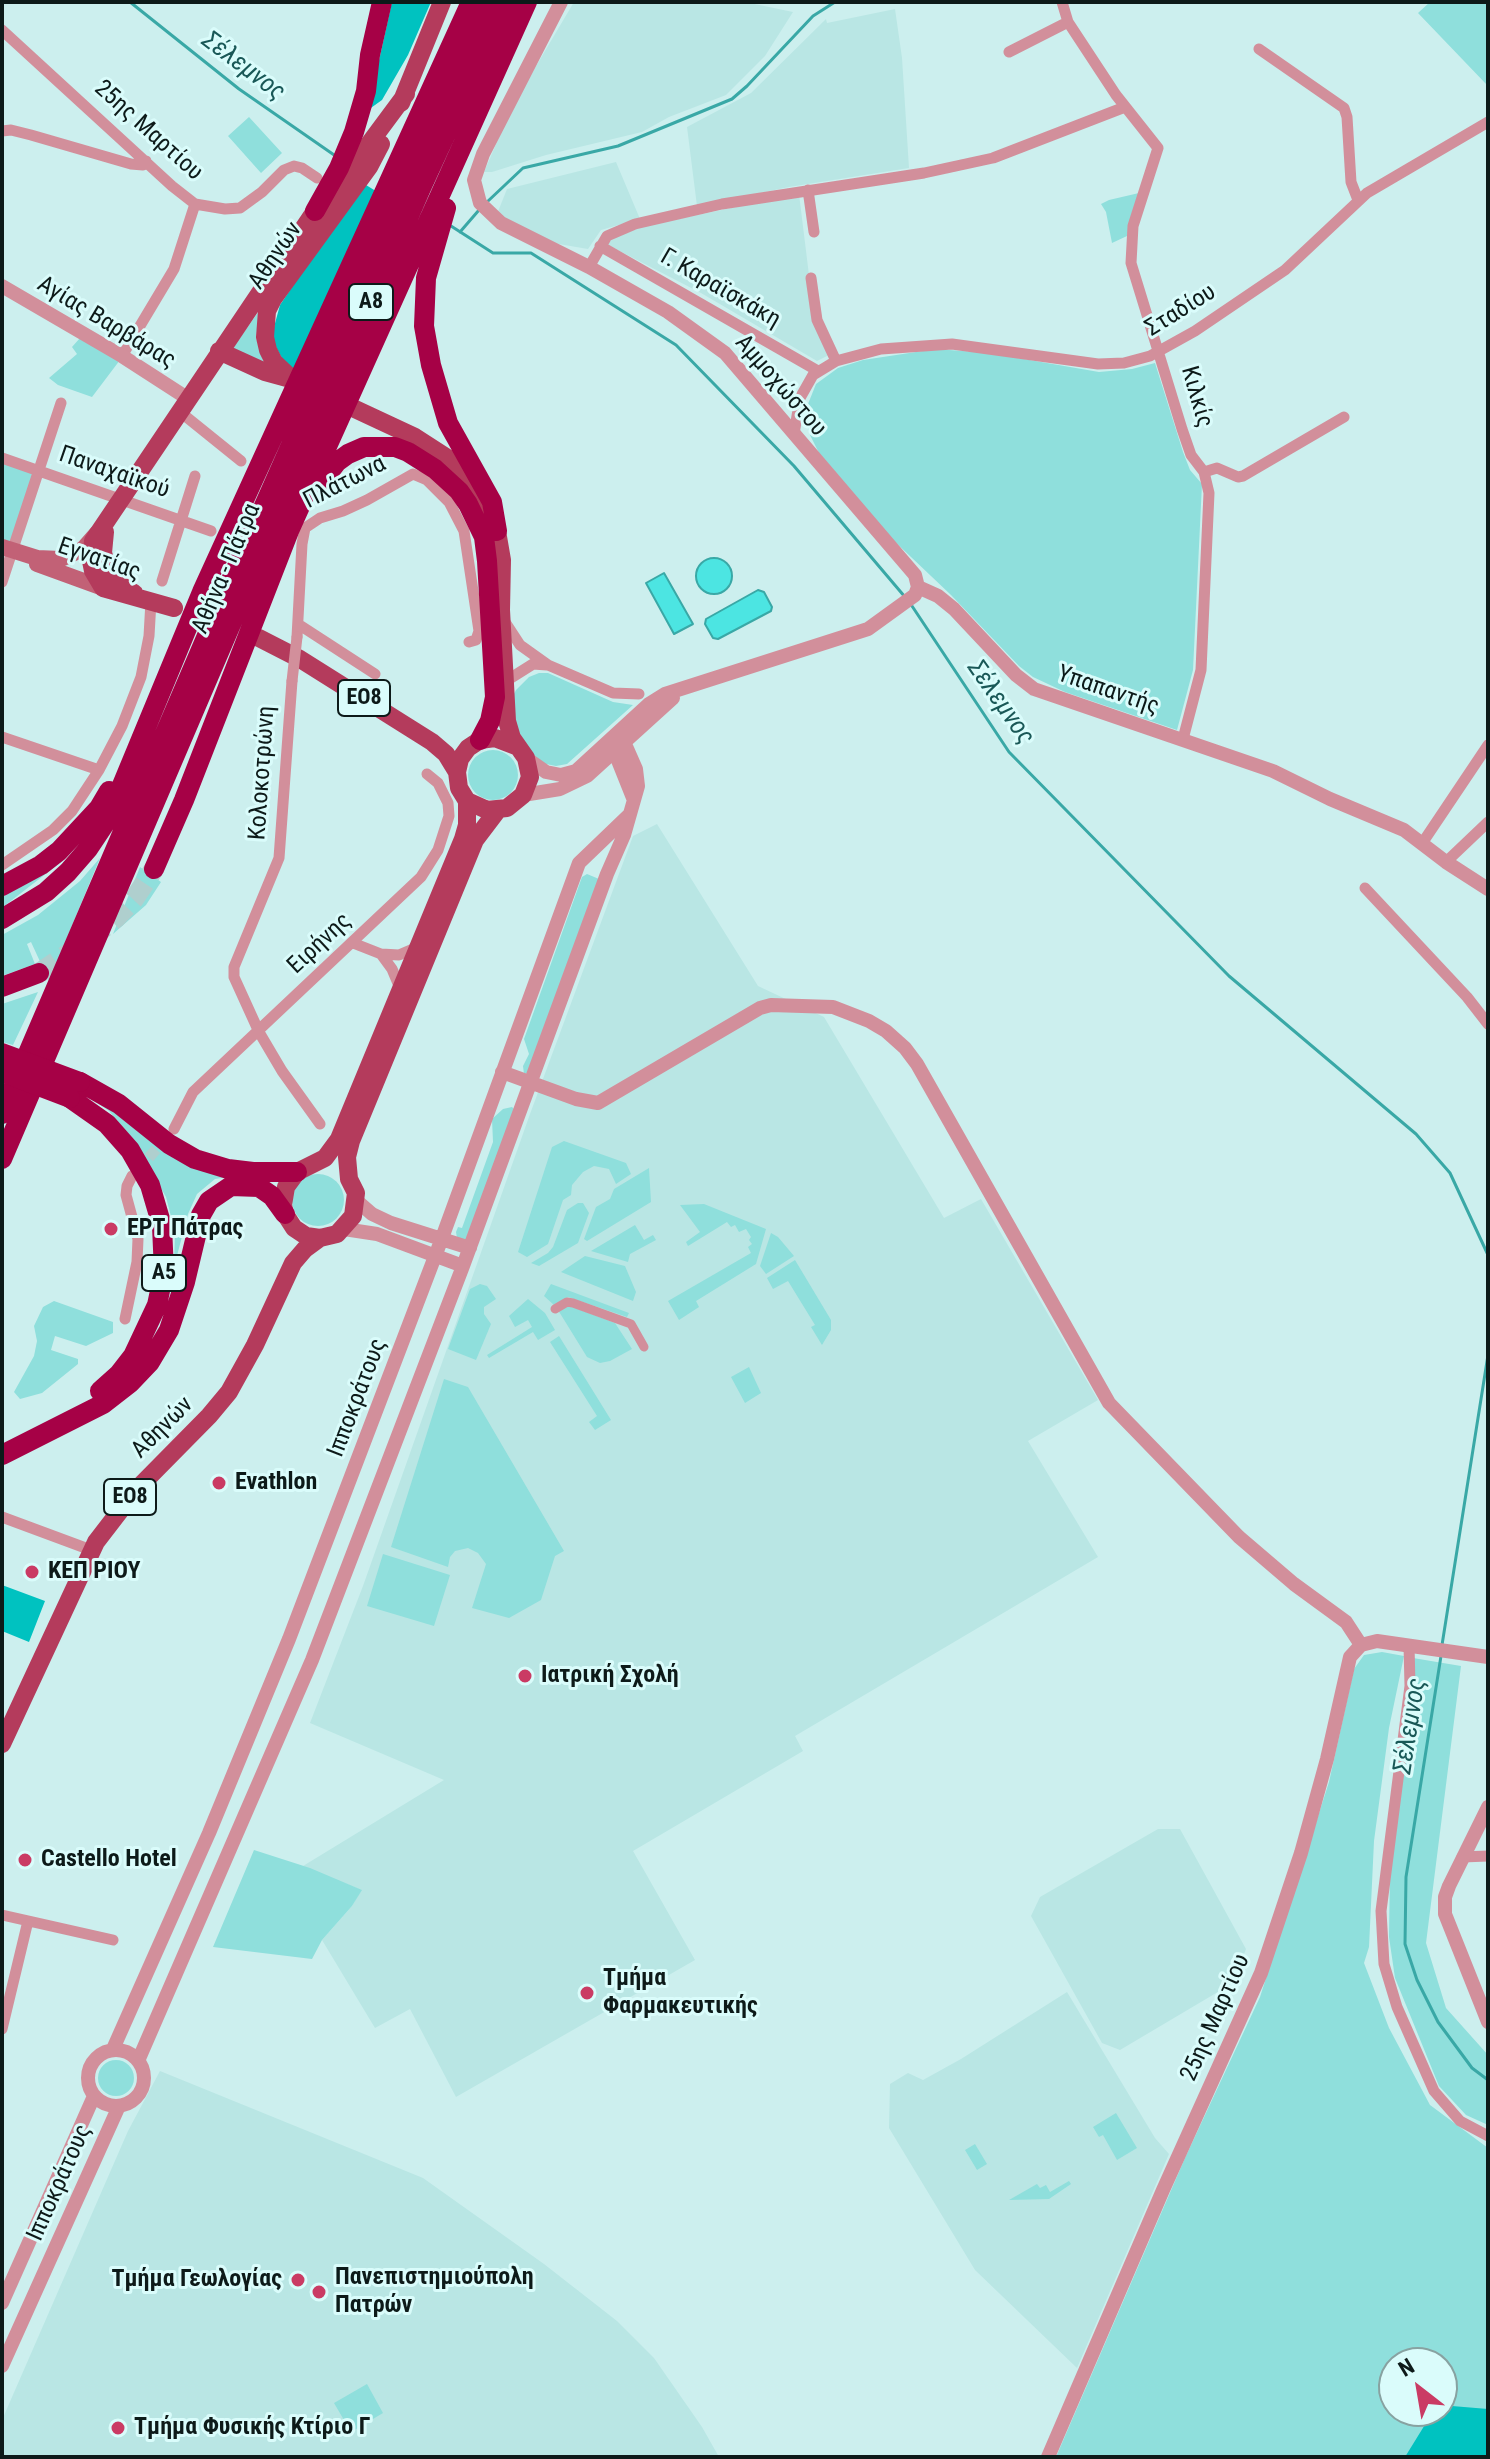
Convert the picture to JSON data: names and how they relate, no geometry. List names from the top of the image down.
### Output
{
  "streets": {
    "highway": ["Α8", "Αθήνα - Πάτρα", "Α5"],
    "main road": ["Αθηνών", "Εγνατίας", "ΕΟ8"],
    "street": [
      "25ης Μαρτίου",
      "Γ. Καραϊσκάκη",
      "Σταδίου",
      "Αγίας Βαρβάρας",
      "Αμμοχώστου",
      "Κιλκίς",
      "Παναχαϊκού",
      "Πλάτωνα",
      "Υπαπαντής",
      "Κολοκοτρώνη",
      "Ειρήνης",
      "Ιπποκράτους"
    ]
  },
  "crossings": [
    ["Αθηνών", "Αγίας Βαρβάρας"],
    ["Αθηνών", "Παναχαϊκού"],
    ["Αθηνών", "Εγνατίας"],
    ["Αθηνών", "ΕΟ8"],
    ["Γ. Καραϊσκάκη", "Σταδίου"],
    ["Σταδίου", "Κιλκίς"],
    ["Αμμοχώστου", "Υπαπαντής"],
    ["Κιλκίς", "Υπαπαντής"],
    ["Πλάτωνα", "Κολοκοτρώνη"],
    ["Κολοκοτρώνη", "Ειρήνης"]
  ],
  "water": ["Σέλεμνος"],
  "places": [
    "ΕΡΤ Πάτρας",
    "Evathlon",
    "ΚΕΠ ΡΙΟΥ",
    "Ιατρική Σχολή",
    "Castello Hotel",
    "Τμήμα Φαρμακευτικής",
    "Τμήμα Γεωλογίας",
    "Πανεπιστημιούπολη Πατρών",
    "Τμήμα Φυσικής Κτίριο Γ"
  ],
  "north": "top left"
}
